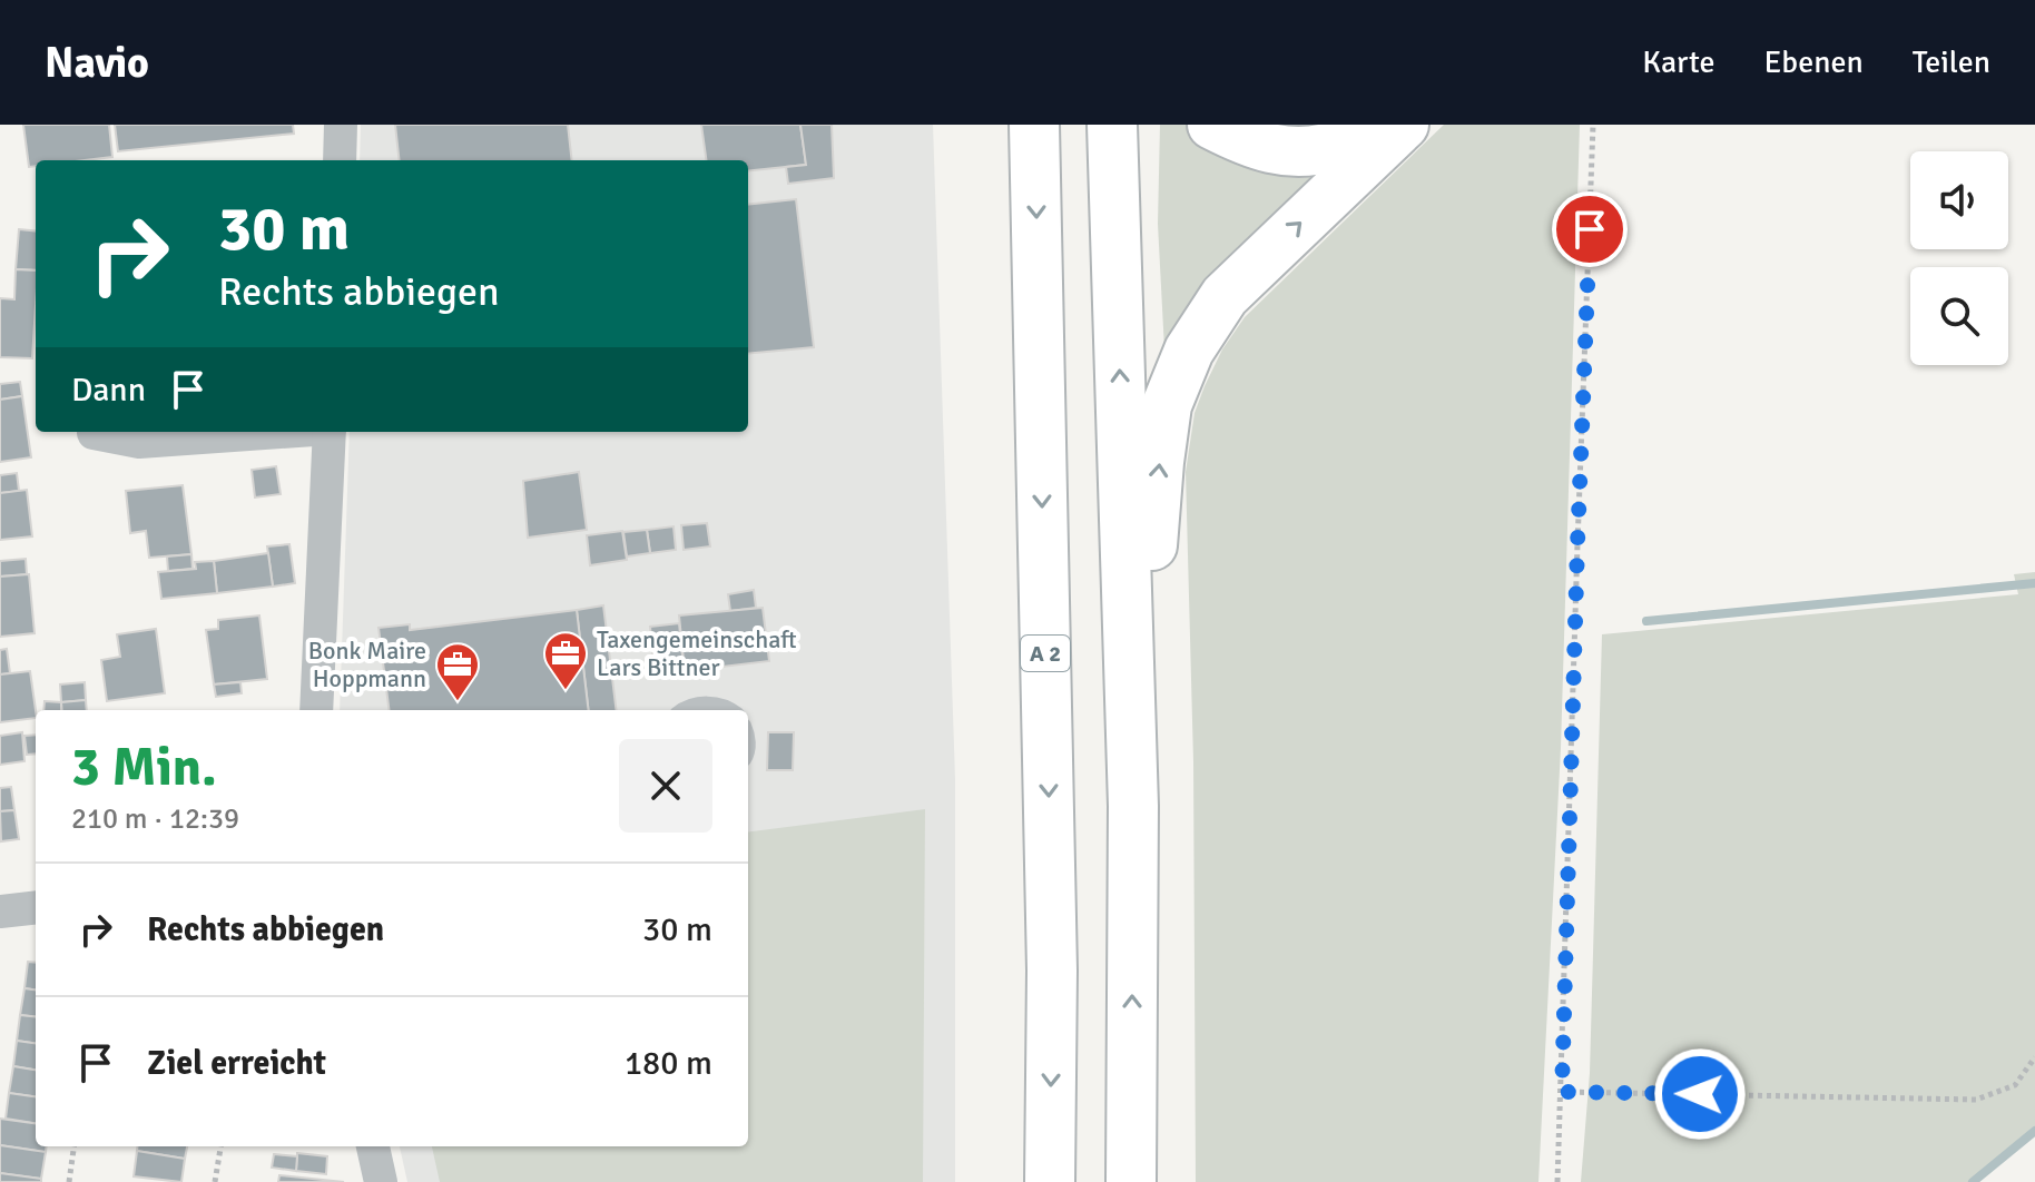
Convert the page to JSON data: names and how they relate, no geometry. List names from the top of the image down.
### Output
{
  "streets": {
    "highway": ["A 2"]
  },
  "places": {
    "office": ["Taxengemeinschaft Lars Bittner", "Bonk Maire Hoppmann"]
  },
  "page": {
    "header": "Navio",
    "nav": ["Karte", "Ebenen", "Teilen"],
    "turn": ["30 m", "Rechts abbiegen"],
    "then": "Dann",
    "heading": ["3 Min.", "210 m · 12:39"],
    "list": [
      {
        "name": "Rechts abbiegen",
        "value": "30 m"
      },
      {
        "name": "Ziel erreicht",
        "value": "180 m"
      }
    ]
  }
}
